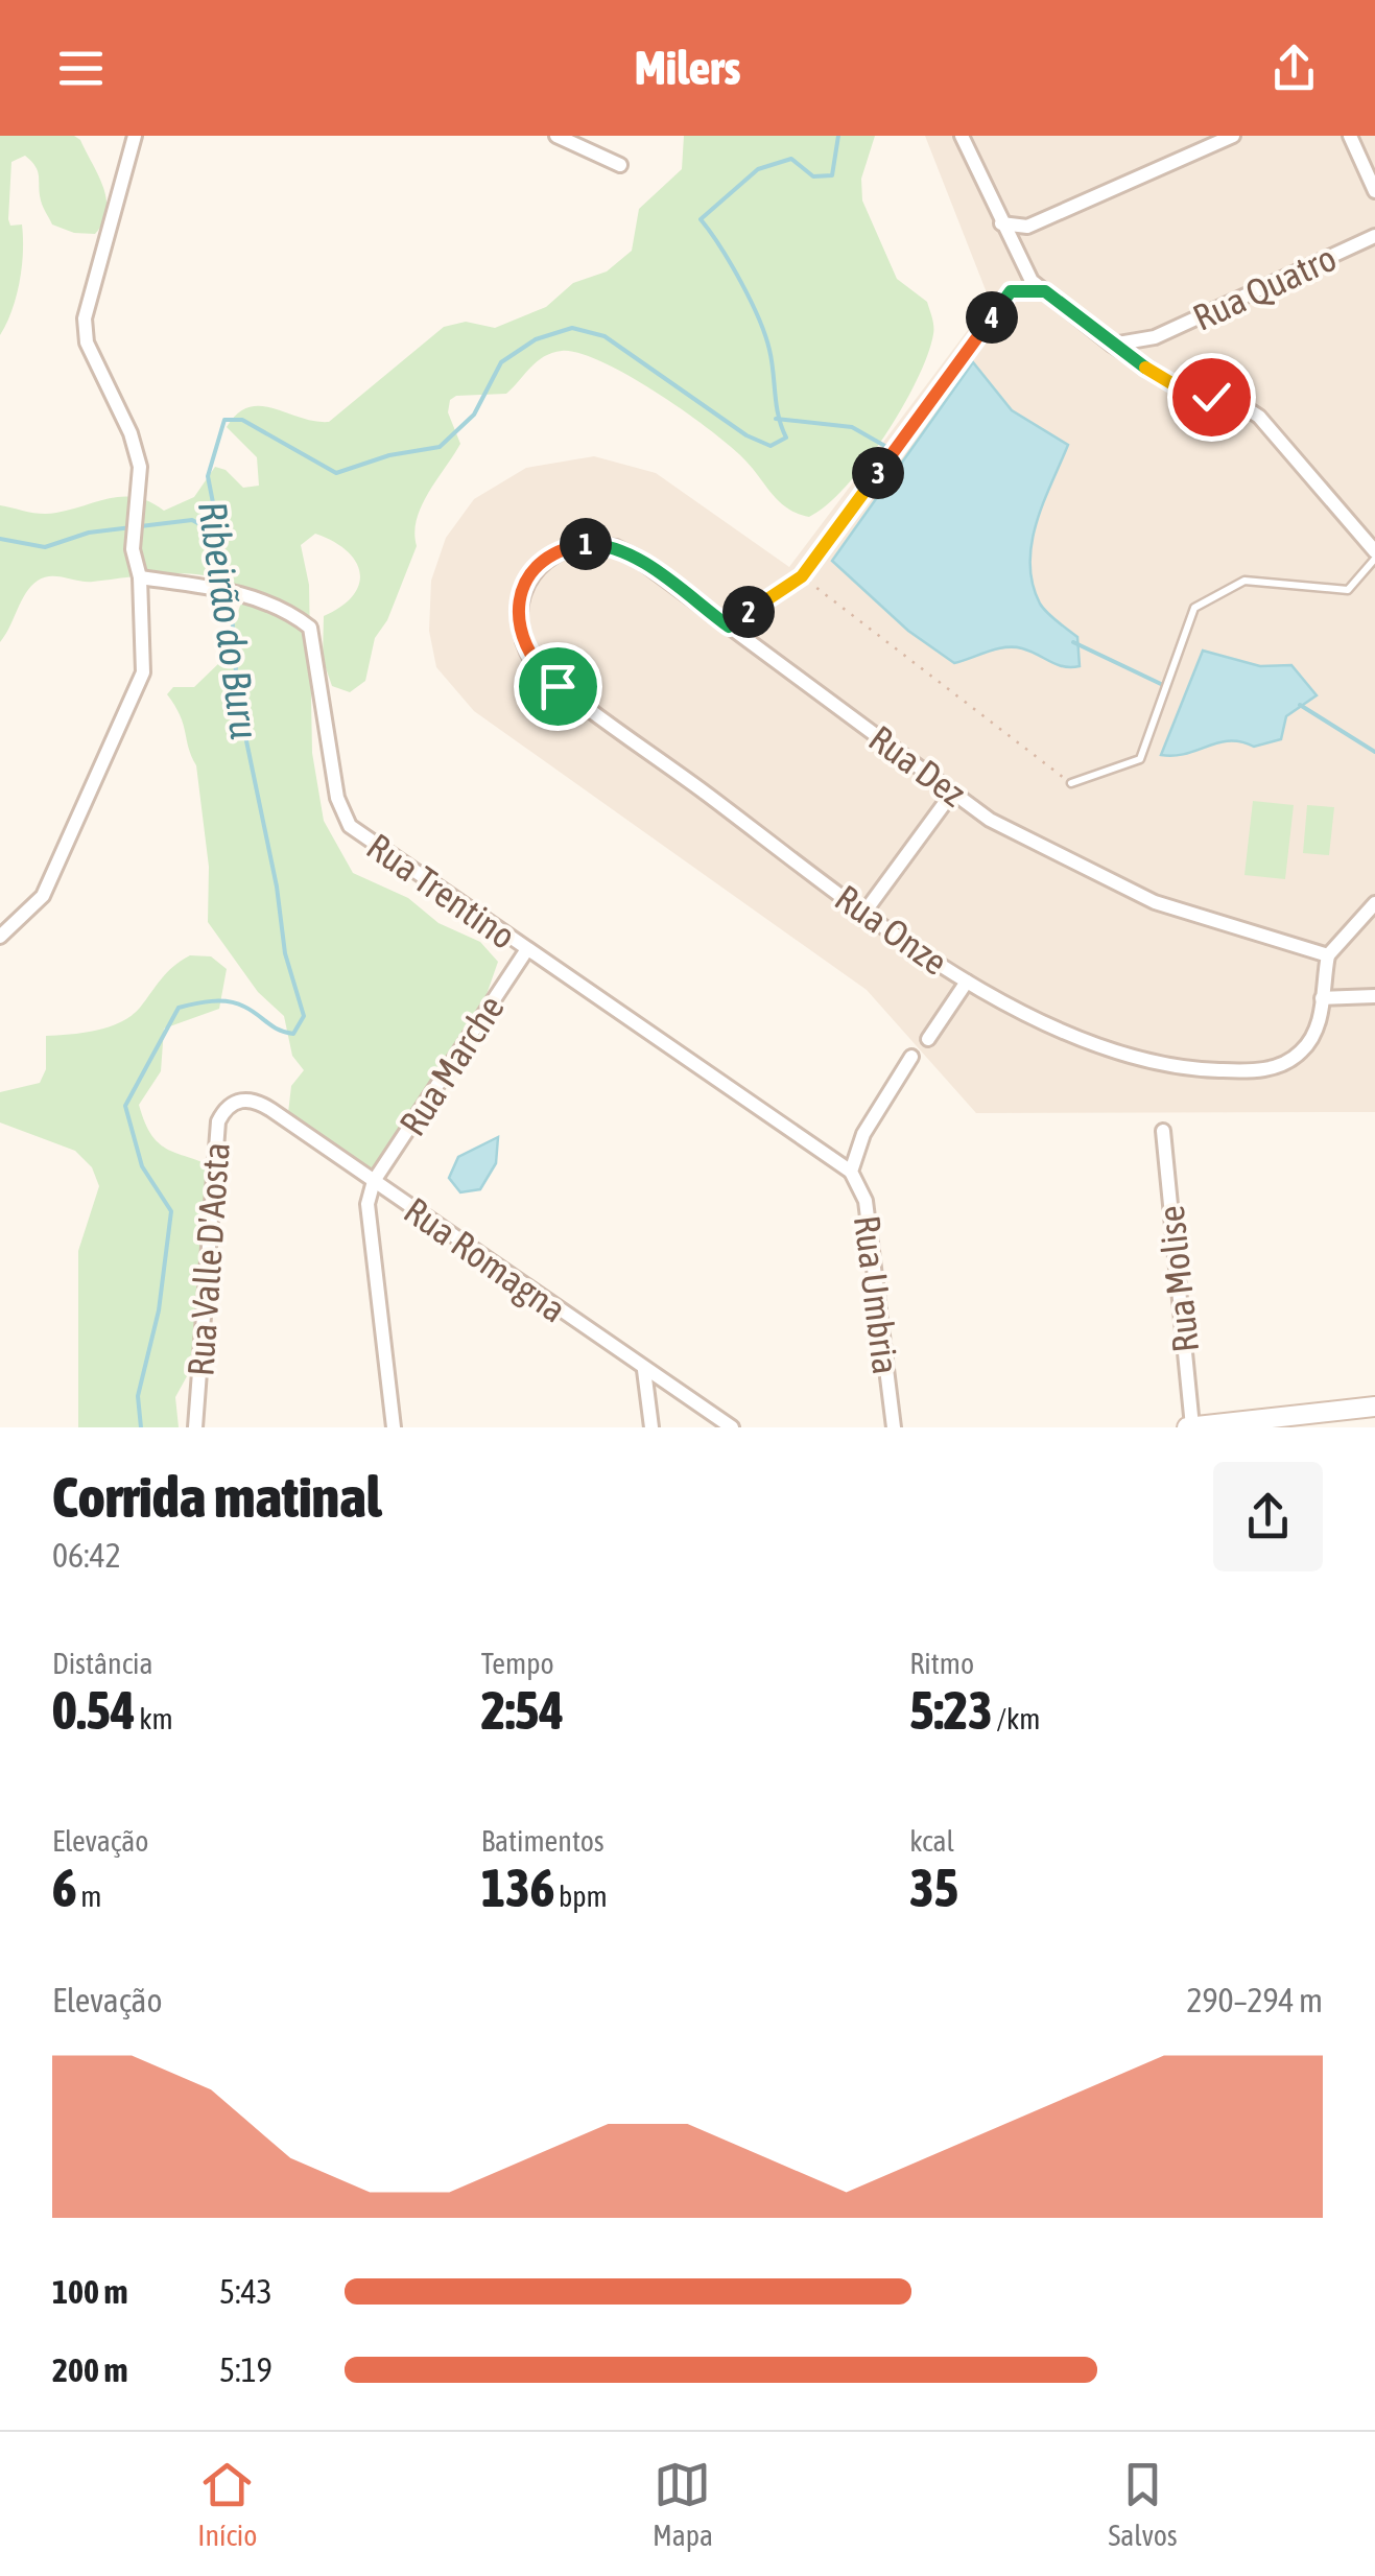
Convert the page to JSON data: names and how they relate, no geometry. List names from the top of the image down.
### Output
{
  "streets": {
    "street": [
      "Rua Quatro",
      "Rua Dez",
      "Rua Trentino",
      "Rua Onze",
      "Rua Marche",
      "Rua Valle D'Aosta",
      "Rua Romagna",
      "Rua Molise",
      "Rua Umbria"
    ]
  },
  "crossings": [
    ["Rua Dez", "Rua Onze"],
    ["Rua Trentino", "Rua Marche"],
    ["Rua Trentino", "Rua Umbria"],
    ["Rua Marche", "Rua Romagna"],
    ["Rua Valle D'Aosta", "Rua Romagna"]
  ],
  "water": ["Ribeirão do Buru"],
  "page": {
    "header": "Milers",
    "pins": [
      "4",
      "3",
      "1",
      "2"
    ],
    "heading": ["Corrida matinal", "06:42"],
    "stats": [
      ["Distância", "0.54 km"],
      ["Tempo", "2:54"],
      ["Ritmo", "5:23 /km"],
      ["Elevação", "6 m"],
      ["Batimentos", "136 bpm"],
      ["kcal", "35"]
    ],
    "chart": ["Elevação", "290–294 m"],
    "list": [
      {
        "name": "100 m",
        "note": "5:43"
      },
      {
        "name": "200 m",
        "note": "5:19"
      }
    ],
    "tabs": ["Início", "Mapa", "Salvos"]
  }
}
